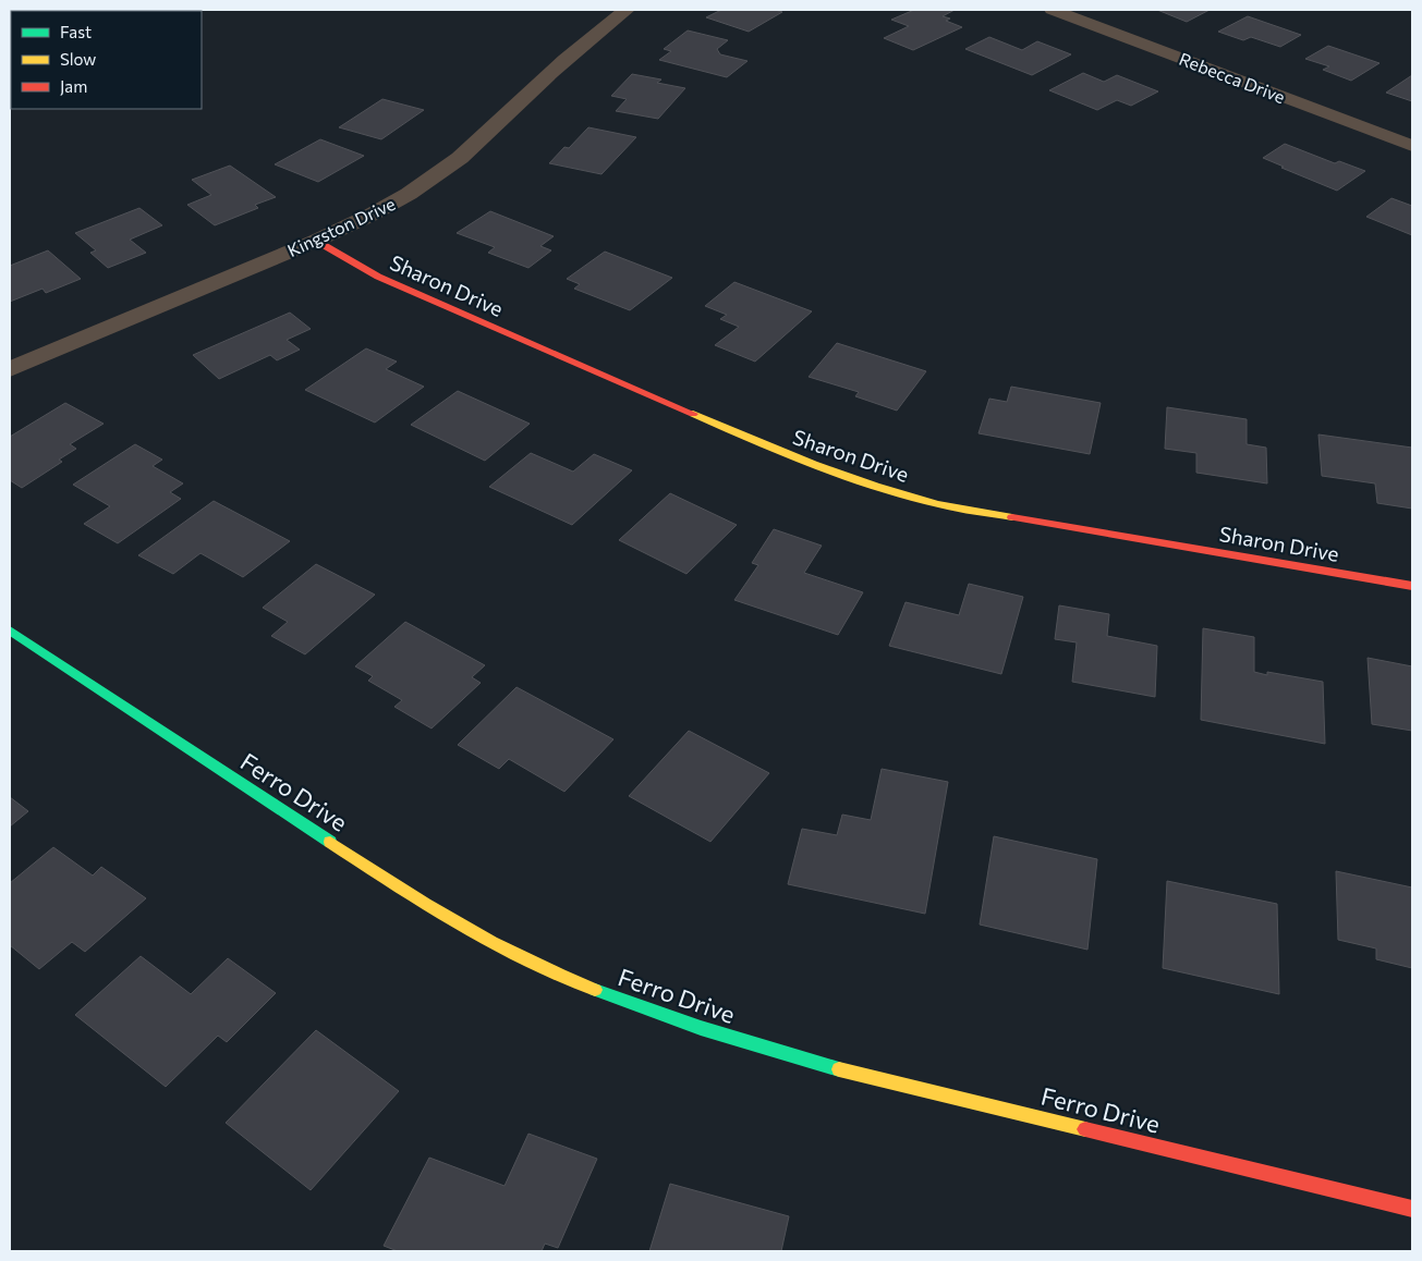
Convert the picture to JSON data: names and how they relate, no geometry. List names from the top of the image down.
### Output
{
  "streets": {
    "street": [
      "Rebecca Drive",
      "Kingston Drive",
      "Sharon Drive",
      "Ferro Drive"
    ]
  },
  "crossings": [
    ["Kingston Drive", "Sharon Drive"]
  ],
  "legend": ["Fast", "Slow", "Jam"]
}
